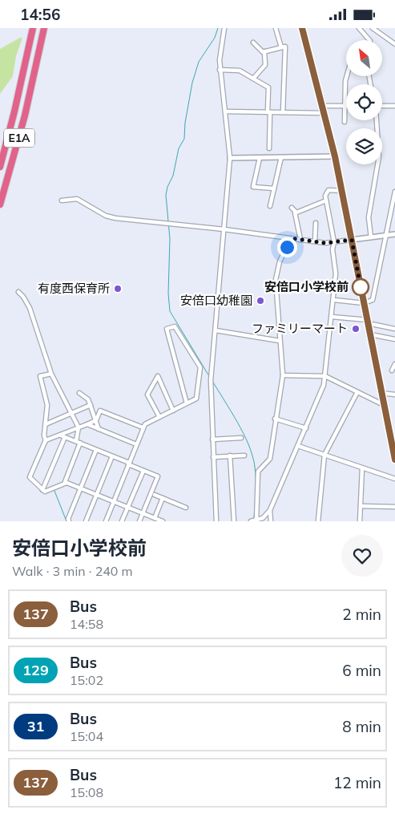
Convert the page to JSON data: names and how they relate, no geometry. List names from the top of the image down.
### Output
{
  "streets": {
    "highway": ["E1A"]
  },
  "places": [
    "安倍口小学校前",
    "有度西保育所",
    "安倍口幼稚園",
    "ファミリーマート"
  ],
  "lines": ["bus line 137"],
  "north": "top left",
  "page": {
    "status": "14:56",
    "heading": ["安倍口小学校前", "Walk · 3 min · 240 m"],
    "list": [
      {
        "mark": "137",
        "name": "Bus",
        "note": "14:58",
        "value": "2 min"
      },
      {
        "mark": "129",
        "name": "Bus",
        "note": "15:02",
        "value": "6 min"
      },
      {
        "mark": "31",
        "name": "Bus",
        "note": "15:04",
        "value": "8 min"
      },
      {
        "mark": "137",
        "name": "Bus",
        "note": "15:08",
        "value": "12 min"
      }
    ]
  }
}
